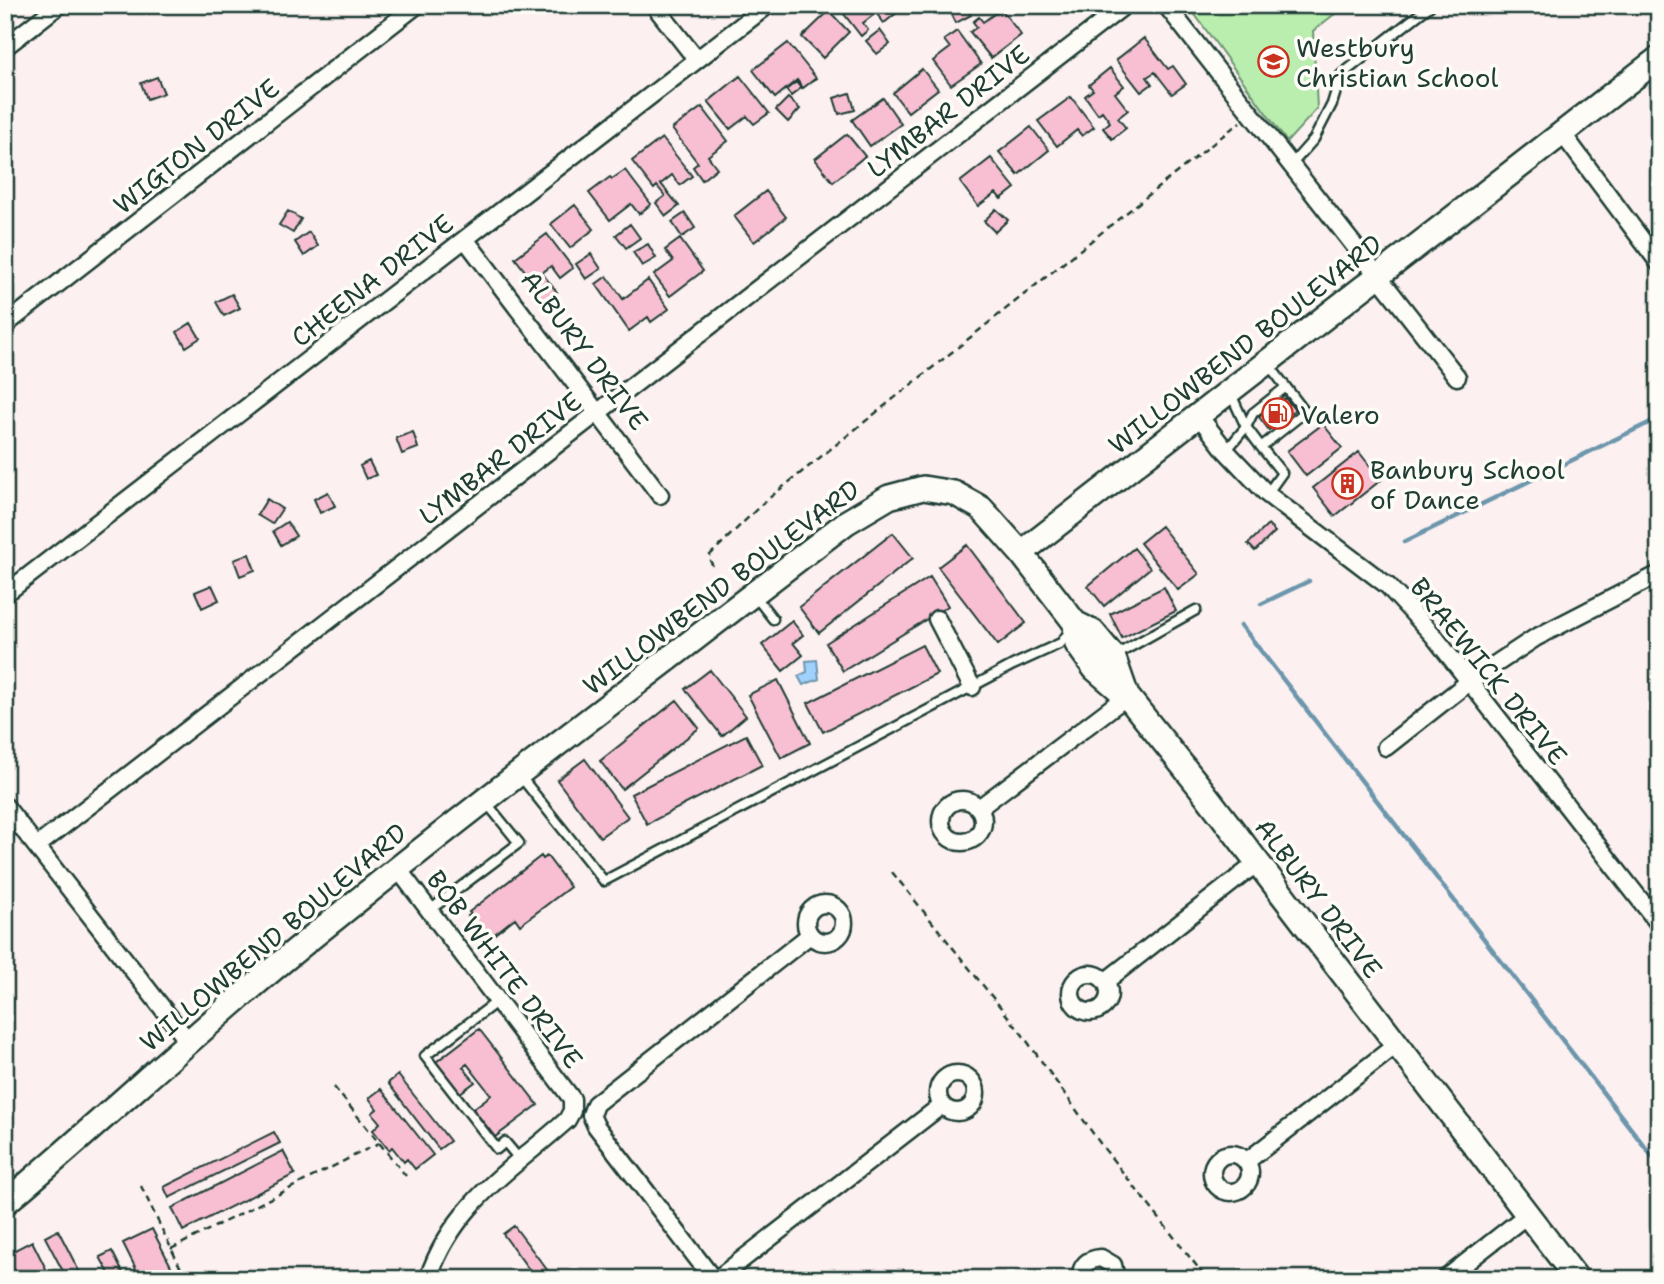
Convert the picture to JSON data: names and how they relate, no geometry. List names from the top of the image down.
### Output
{
  "streets": {
    "street": [
      "LYMBAR DRIVE",
      "WIGTON DRIVE",
      "CHEENA DRIVE",
      "WILLOWBEND BOULEVARD",
      "ALBURY DRIVE",
      "BRAEWICK DRIVE",
      "BOB WHITE DRIVE"
    ]
  },
  "crossings": [
    ["LYMBAR DRIVE", "ALBURY DRIVE"],
    ["CHEENA DRIVE", "ALBURY DRIVE"],
    ["WILLOWBEND BOULEVARD", "ALBURY DRIVE"],
    ["WILLOWBEND BOULEVARD", "BRAEWICK DRIVE"],
    ["WILLOWBEND BOULEVARD", "BOB WHITE DRIVE"]
  ],
  "places": {
    "school or university": ["Westbury Christian School"],
    "fuel station": ["Valero"],
    "building": ["Banbury School of Dance"]
  }
}
